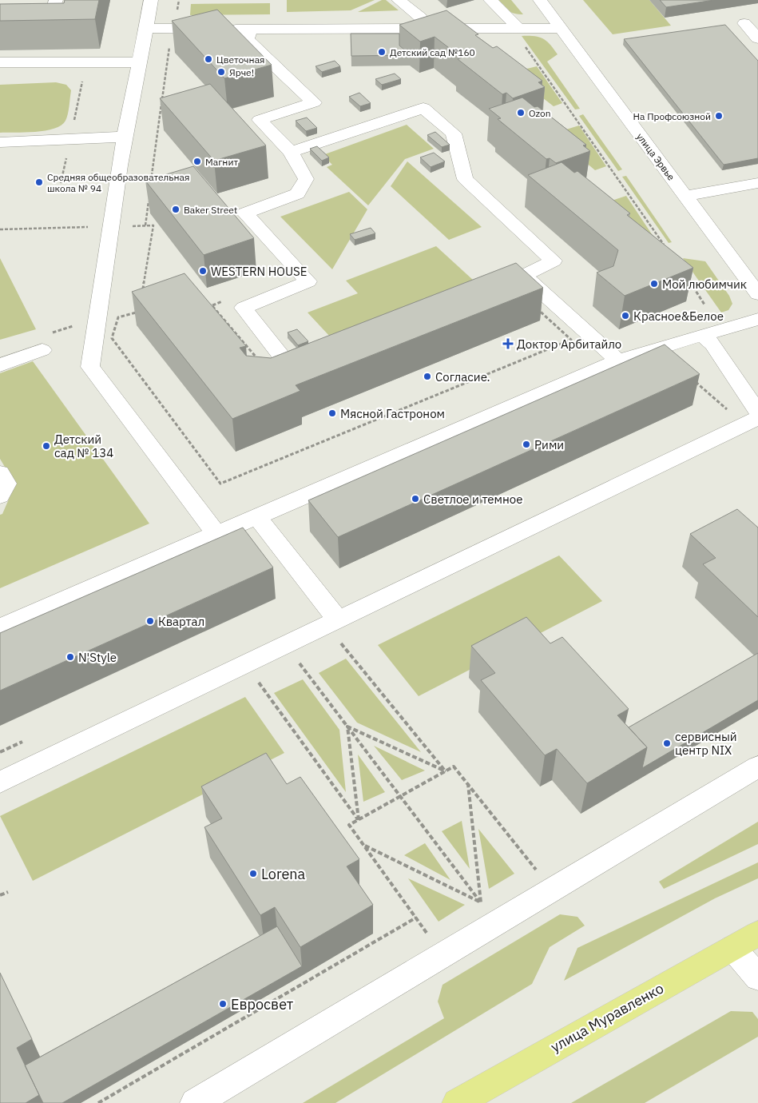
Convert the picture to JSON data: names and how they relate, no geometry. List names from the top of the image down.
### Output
{
  "streets": {
    "main road": ["улица Муравленко"],
    "street": ["улица Эрвье"]
  },
  "places": {
    "other": [
      "Детский сад №160",
      "Цветочная",
      "Ярче!",
      "Ozon",
      "На Профсоюзной",
      "Магнит",
      "Средняя общеобразовательная школа № 94",
      "Baker Street",
      "WESTERN HOUSE",
      "Мой любимчик",
      "Красное&Белое",
      "Согласие.",
      "Мясной Гастроном",
      "Рими",
      "Детский сад № 134",
      "Светлое и темное",
      "Квартал",
      "N'Style",
      "сервисный центр NIX",
      "Lorena",
      "Евросвет"
    ],
    "health": ["Доктор Арбитайло"]
  }
}
